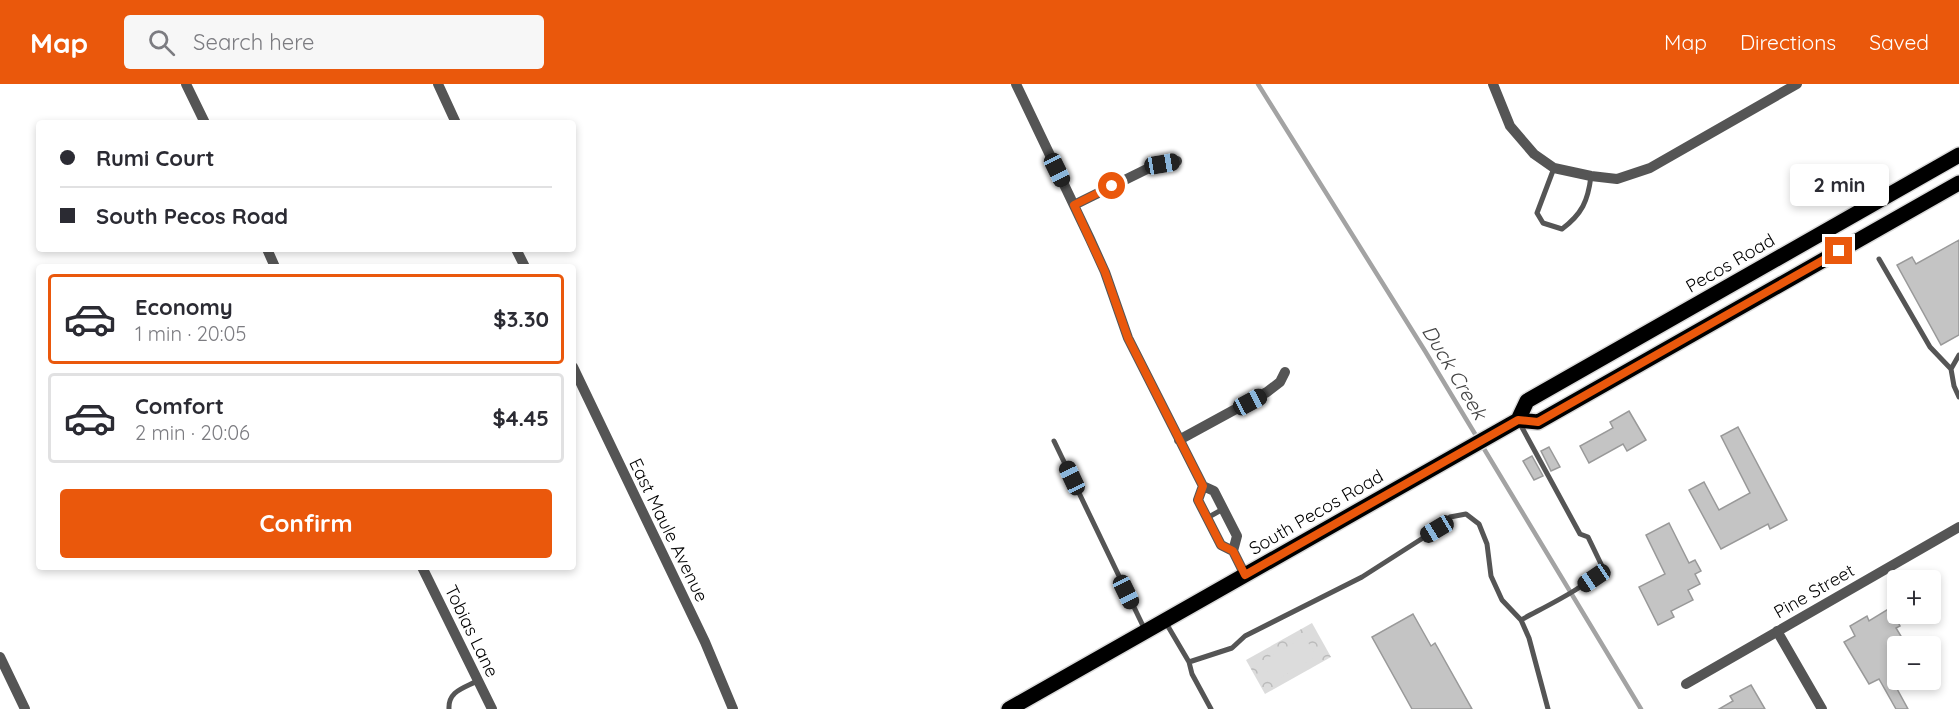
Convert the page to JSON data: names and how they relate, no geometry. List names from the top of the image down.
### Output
{
  "streets": {
    "main road": ["Pecos Road", "South Pecos Road"],
    "street": ["East Maule Avenue", "Pine Street", "Tobias Lane"]
  },
  "crossings": [
    ["Pecos Road", "South Pecos Road"]
  ],
  "water": ["Duck Creek"],
  "page": {
    "header": "Map",
    "search": "Search here",
    "nav": ["Map", "Directions", "Saved"],
    "banner": ["Rumi Court", "South Pecos Road"],
    "bubble": "2 min",
    "list": [
      {
        "name": "Economy",
        "note": "1 min · 20:05",
        "value": "$3.30"
      },
      {
        "name": "Comfort",
        "note": "2 min · 20:06",
        "value": "$4.45"
      }
    ],
    "buttons": "Confirm",
    "map_buttons": ["+", "−"]
  }
}
